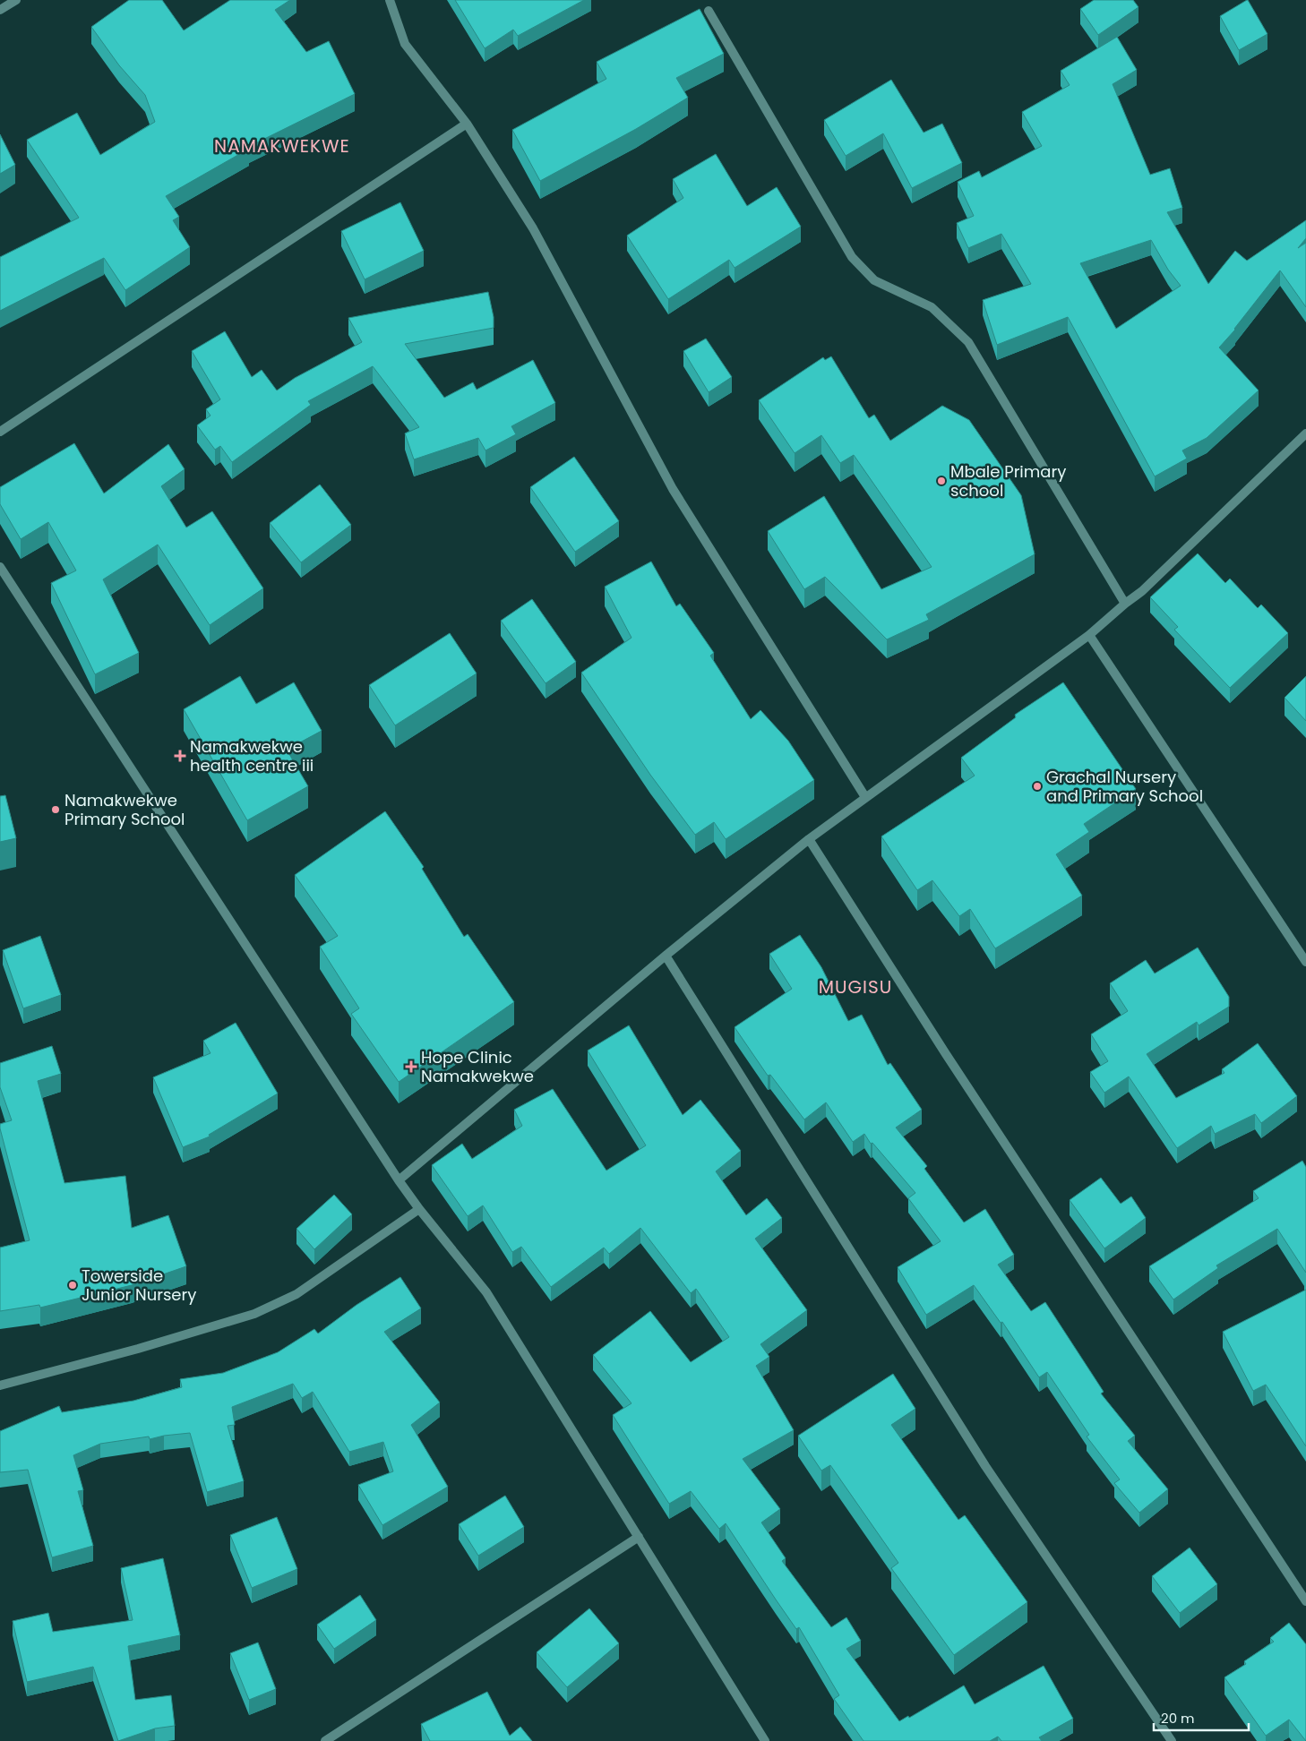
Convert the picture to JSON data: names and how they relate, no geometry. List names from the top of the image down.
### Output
{
  "districts": ["NAMAKWEKWE", "MUGISU"],
  "places": {
    "other": [
      "Mbale Primary school",
      "Grachal Nursery and Primary School",
      "Namakwekwe Primary School",
      "Towerside Junior Nursery"
    ],
    "health": ["Namakwekwe health centre iii", "Hope Clinic Namakwekwe"]
  },
  "scale_bar": "20 m"
}
